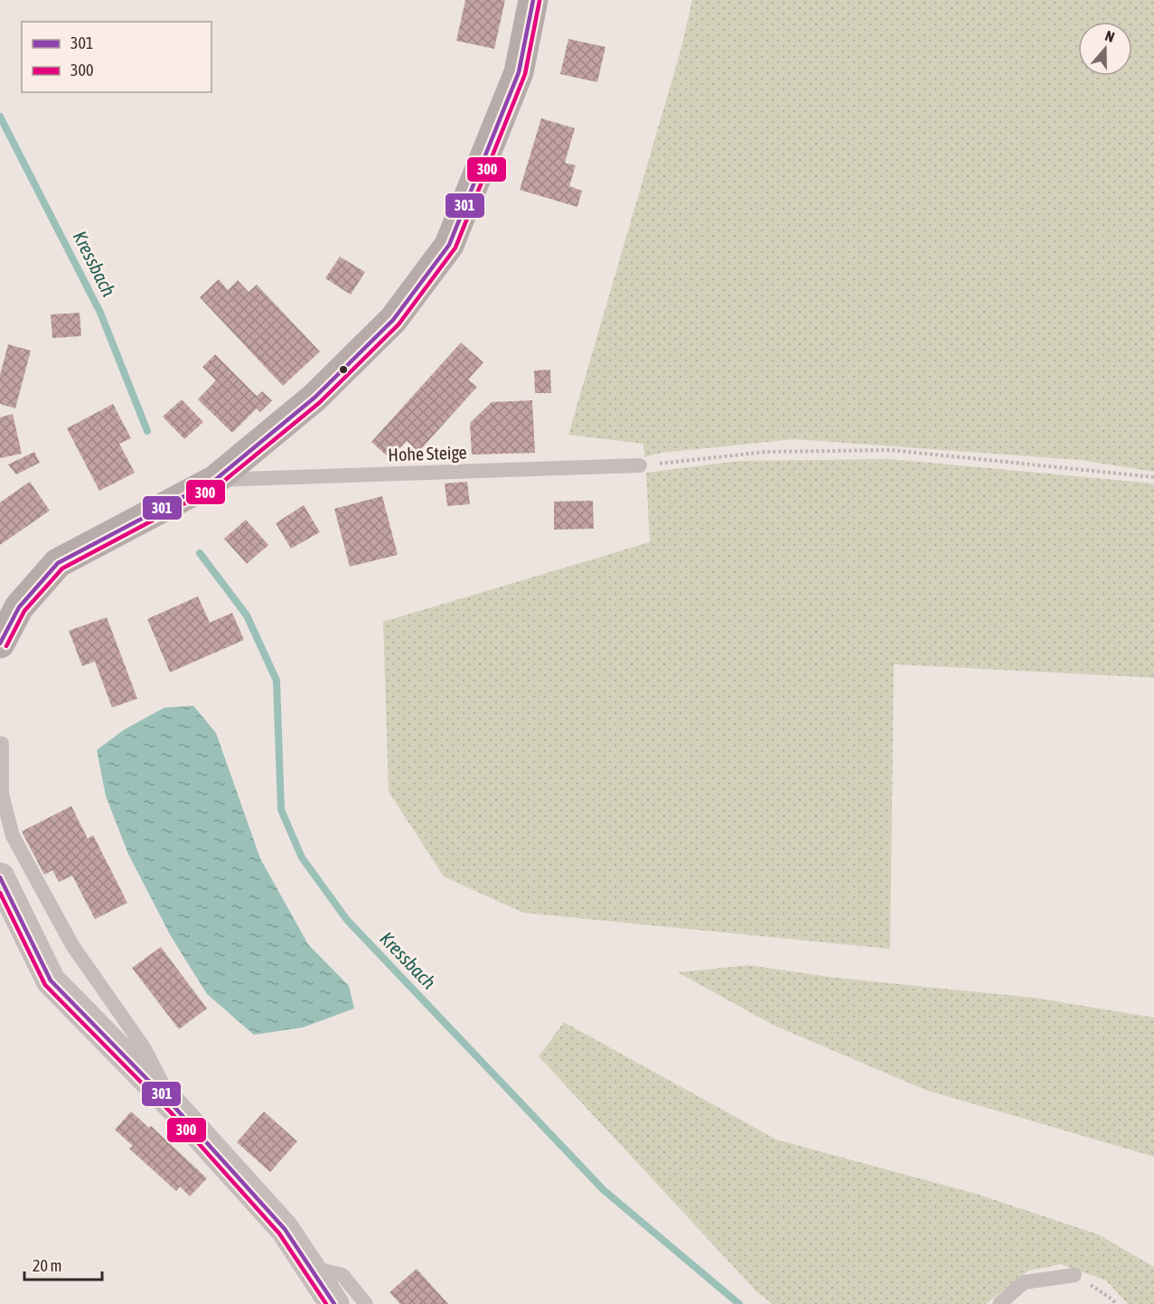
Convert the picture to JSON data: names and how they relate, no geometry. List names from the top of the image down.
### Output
{
  "streets": {
    "lane": ["Hohe Steige"]
  },
  "water": ["Kressbach"],
  "lines": ["transit line 301", "transit line 300"],
  "legend": ["301", "300"],
  "scale_bar": "20 m",
  "north": "top"
}
